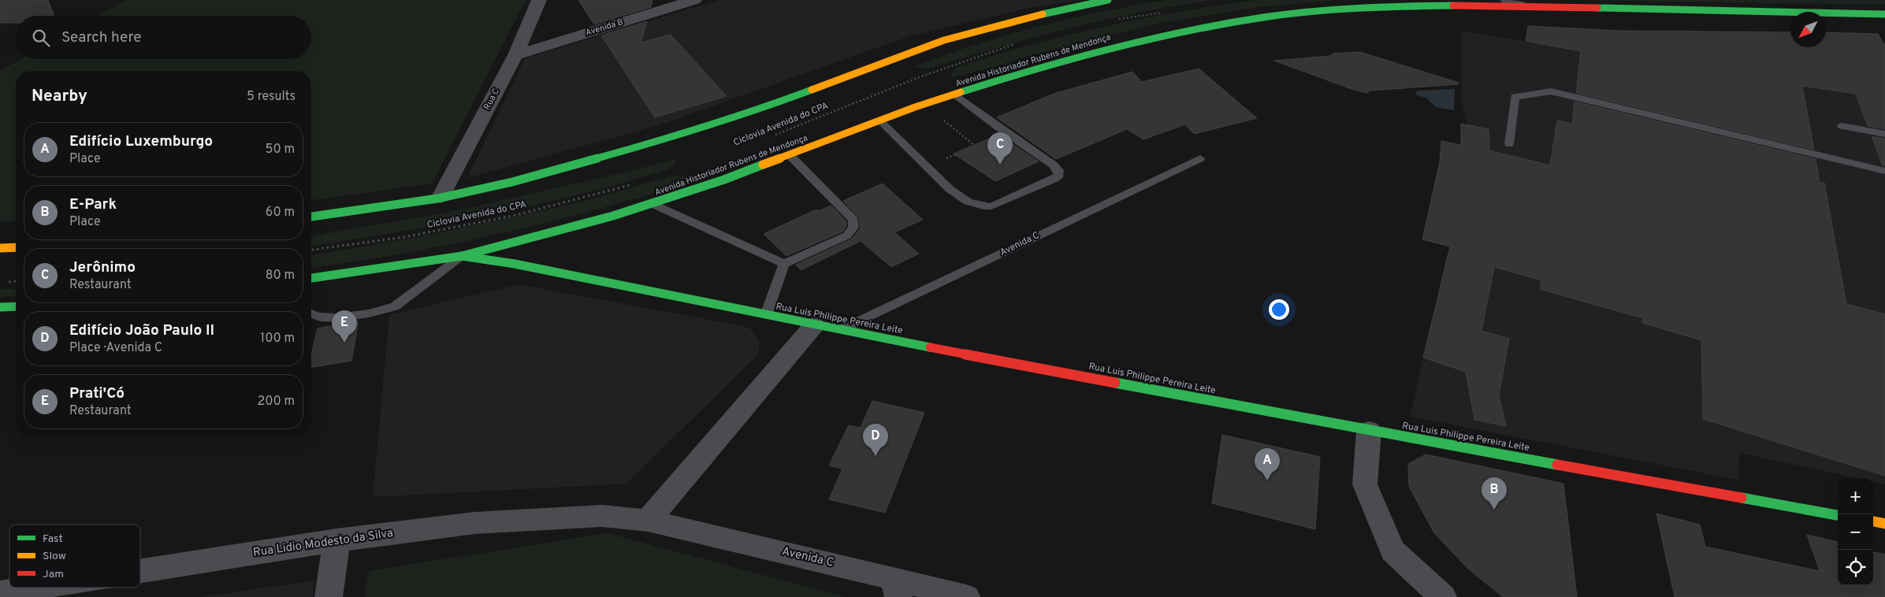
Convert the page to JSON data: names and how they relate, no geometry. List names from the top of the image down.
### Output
{
  "streets": {
    "main road": ["Avenida Historiador Rubens de Mendonça", "Rua Luis Philippe Pereira Leite"],
    "street": [
      "Avenida B",
      "Rua C",
      "Avenida C",
      "Rua Lidio Modesto da Silva"
    ],
    "path": ["Ciclovia Avenida do CPA"]
  },
  "crossings": [
    ["Avenida B", "Rua C"],
    ["Avenida Historiador Rubens de Mendonça", "Rua Luis Philippe Pereira Leite"],
    ["Avenida C", "Rua Luis Philippe Pereira Leite"],
    ["Avenida C", "Rua Lidio Modesto da Silva"]
  ],
  "legend": ["Fast", "Slow", "Jam"],
  "north": "bottom left",
  "page": {
    "search": "Search here",
    "heading": ["Nearby", "5 results"],
    "list": [
      {
        "mark": "A",
        "name": "Edifício Luxemburgo",
        "note": "Place",
        "value": "50 m"
      },
      {
        "mark": "B",
        "name": "E-Park",
        "note": "Place",
        "value": "60 m"
      },
      {
        "mark": "C",
        "name": "Jerônimo",
        "note": "Restaurant",
        "value": "80 m"
      },
      {
        "mark": "D",
        "name": "Edifício João Paulo II",
        "note": "Place · Avenida C",
        "value": "100 m"
      },
      {
        "mark": "E",
        "name": "Prati'Có",
        "note": "Restaurant",
        "value": "200 m"
      }
    ],
    "pins": [
      "C",
      "E",
      "D",
      "A",
      "B"
    ],
    "map_buttons": ["+", "−"]
  }
}
